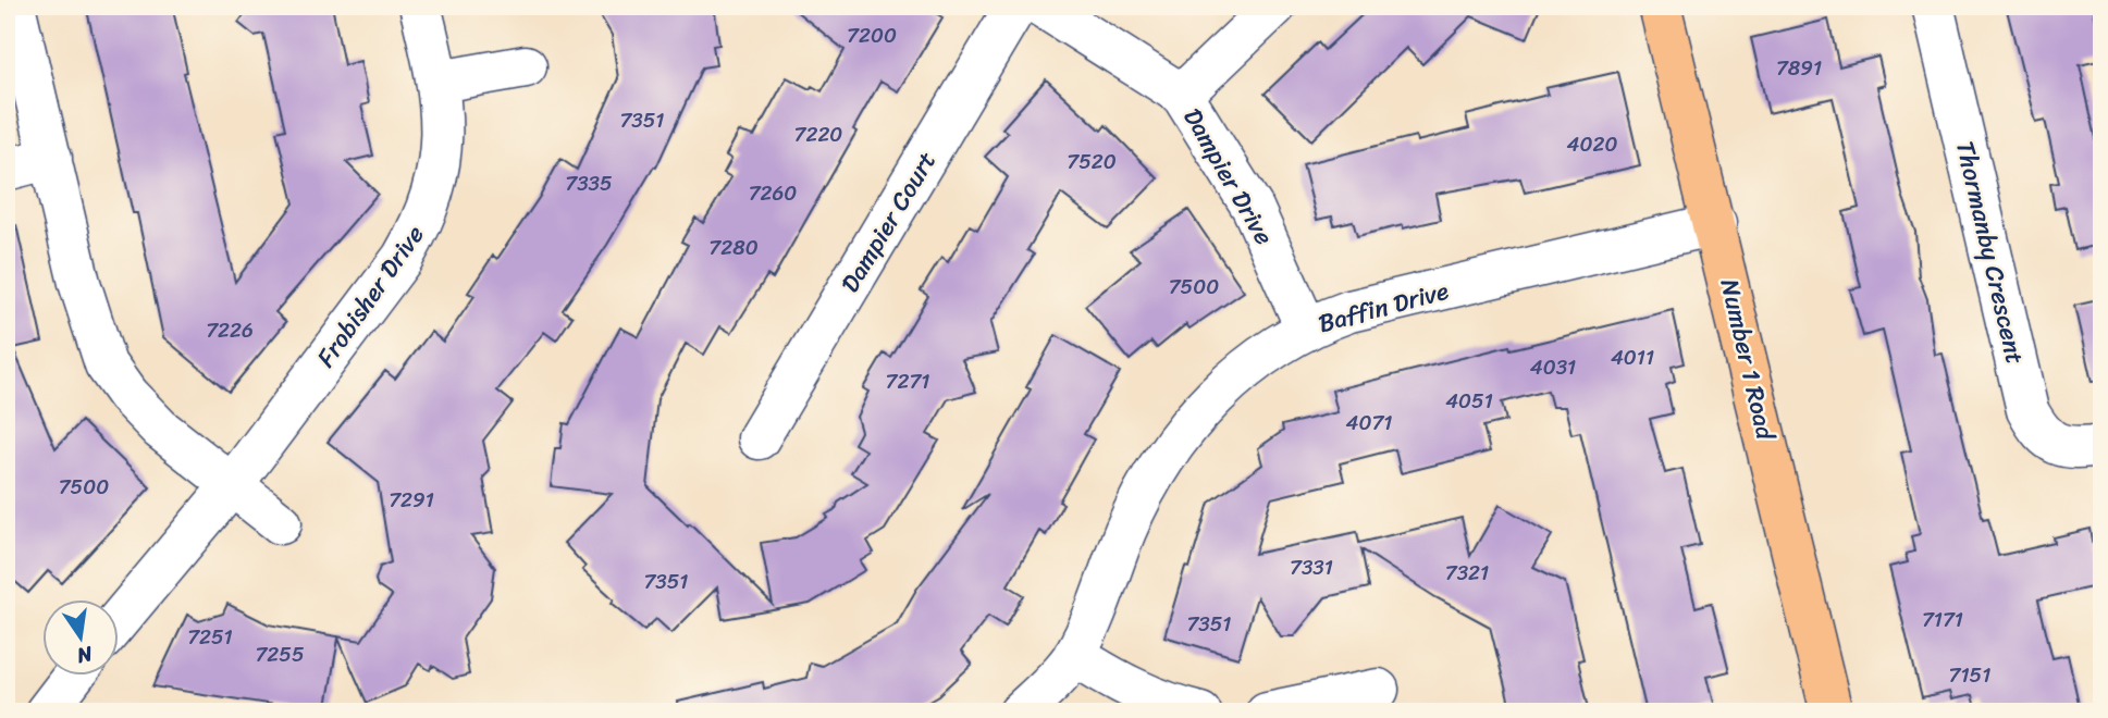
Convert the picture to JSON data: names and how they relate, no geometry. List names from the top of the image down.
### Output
{
  "streets": {
    "main road": ["Number 1 Road"],
    "street": [
      "Dampier Drive",
      "Dampier Court",
      "Thormanby Crescent",
      "Frobisher Drive",
      "Baffin Drive"
    ]
  },
  "crossings": [
    ["Dampier Drive", "Baffin Drive"],
    ["Baffin Drive", "Number 1 Road"]
  ],
  "house_numbers": [
    "7200",
    "7891",
    "7351",
    "7220",
    "4020",
    "7520",
    "7335",
    "7260",
    "7280",
    "7500",
    "7226",
    "4011",
    "4031",
    "7271",
    "4051",
    "4071",
    "7500",
    "7291",
    "7331",
    "7321",
    "7351",
    "7171",
    "7351",
    "7251",
    "7255",
    "7151"
  ],
  "north": "bottom"
}
